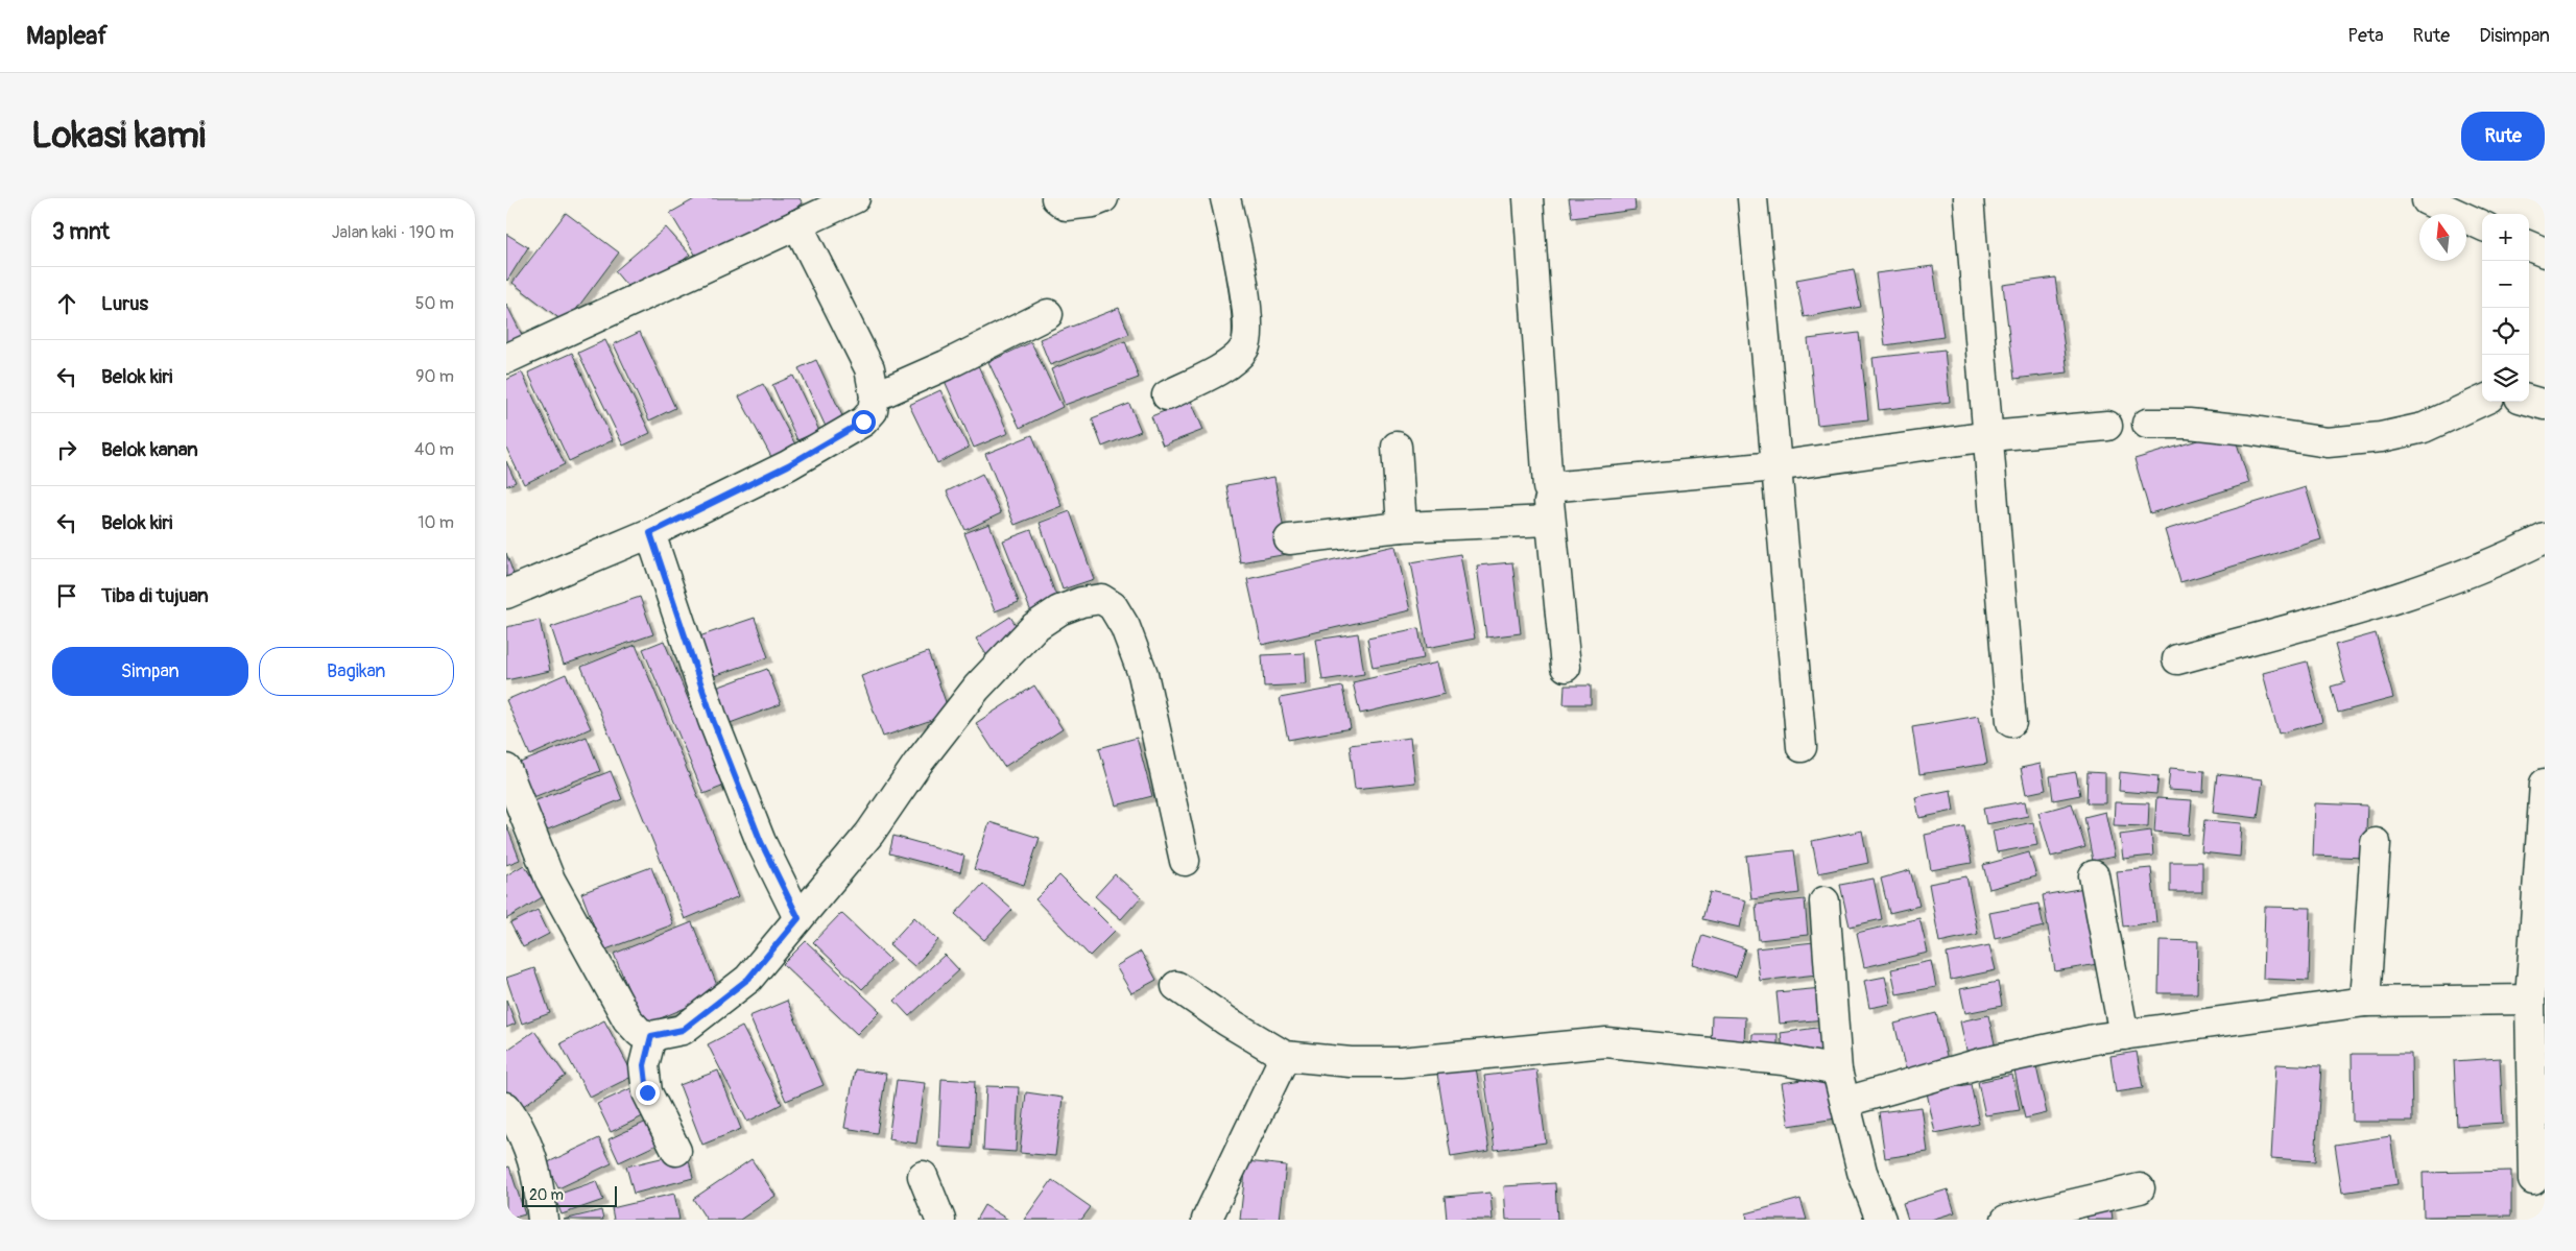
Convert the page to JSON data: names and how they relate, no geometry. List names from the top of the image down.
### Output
{
  "scale_bar": "20 m",
  "north": "top",
  "page": {
    "header": "Mapleaf",
    "nav": ["Peta", "Rute", "Disimpan"],
    "buttons": [
      "Rute",
      ["Simpan", "Bagikan"]
    ],
    "title": "Lokasi kami",
    "heading": ["3 mnt", "Jalan kaki · 190 m"],
    "map_buttons": ["+", "−"],
    "list": [
      ["Lurus", "50 m"],
      ["Belok kiri", "90 m"],
      ["Belok kanan", "40 m"],
      ["Belok kiri", "10 m"],
      "Tiba di tujuan"
    ],
    "scale": "20 m"
  }
}
